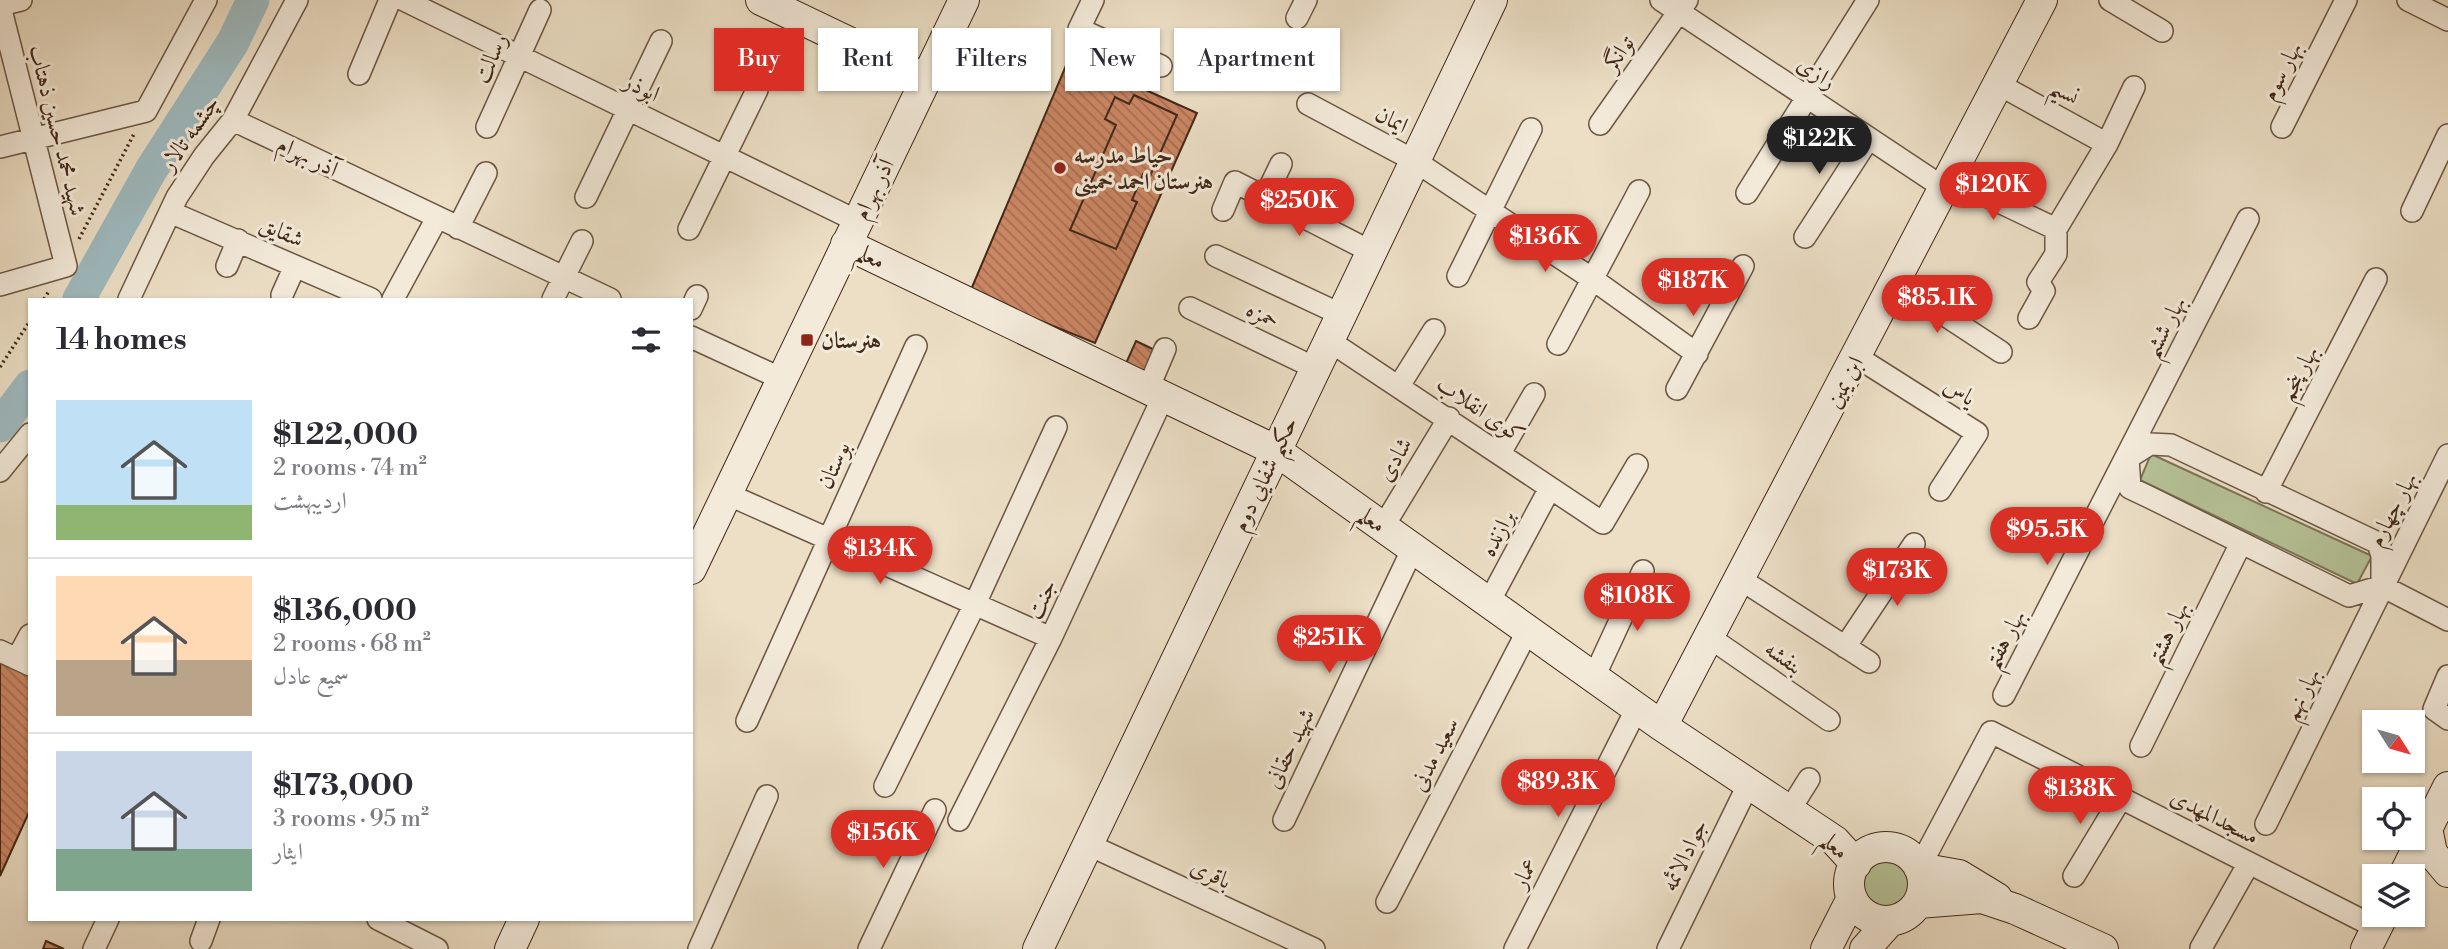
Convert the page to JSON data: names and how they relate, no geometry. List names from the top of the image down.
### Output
{
  "streets": {
    "street": [
      "توانگر",
      "رسالت",
      "بهار سوم",
      "رازی",
      "ابوذر",
      "نسیم",
      "ایمان",
      "شهید محمد حسین ذهتاب",
      "چشمه تالار",
      "آذر بهرام",
      "شقایق",
      "معلم",
      "حمزه",
      "بهار ششم",
      "بهار پنجم",
      "ابن یمین",
      "یاس",
      "کوی انقلاب",
      "شادی",
      "بوستان",
      "حکیم شفایی دوم",
      "بهار چهارم",
      "برازنده",
      "جنت",
      "بهار هشتم",
      "بهار هفتم",
      "بنفشه",
      "بهار نهم",
      "شهید حقانی",
      "سعید مدنی",
      "مسجدالمهدی",
      "جوادالائمه",
      "باقری",
      "عمار"
    ]
  },
  "crossings": [
    ["توانگر", "رازی"],
    ["رسالت", "ابوذر"],
    ["رازی", "ابن یمین"],
    ["ابوذر", "آذر بهرام"],
    ["ابوذر", "معلم"],
    ["نسیم", "ابن یمین"],
    ["ایمان", "حکیم شفایی دوم"],
    ["شهید محمد حسین ذهتاب", "چشمه تالار"],
    ["چشمه تالار", "آذر بهرام"],
    ["چشمه تالار", "شقایق"],
    ["آذر بهرام", "معلم"],
    ["معلم", "ابن یمین"],
    ["معلم", "شادی"],
    ["معلم", "حکیم شفایی دوم"],
    ["معلم", "برازنده"],
    ["معلم", "جنت"],
    ["معلم", "شهید حقانی"],
    ["معلم", "سعید مدنی"],
    ["معلم", "مسجدالمهدی"],
    ["معلم", "جوادالائمه"],
    ["معلم", "عمار"],
    ["حمزه", "حکیم شفایی دوم"],
    ["بهار ششم", "بهار هفتم"],
    ["ابن یمین", "یاس"],
    ["ابن یمین", "بنفشه"],
    ["کوی انقلاب", "شادی"],
    ["کوی انقلاب", "حکیم شفایی دوم"],
    ["کوی انقلاب", "برازنده"],
    ["حکیم شفایی دوم", "باقری"],
    ["بهار چهارم", "بهار نهم"]
  ],
  "places": {
    "other": ["حیاط مدرسه هنرستان احمد خمینی"],
    "transit": ["هنرستان"]
  },
  "north": "bottom right",
  "page": {
    "chip": [
      "Buy",
      "Rent",
      "Filters",
      "New",
      "Apartment"
    ],
    "price": [
      "$122K",
      "$120K",
      "$250K",
      "$136K",
      "$187K",
      "$85.1K",
      "$95.5K",
      "$134K",
      "$173K",
      "$108K",
      "$251K",
      "$89.3K",
      "$138K",
      "$156K"
    ],
    "heading": "14 homes",
    "list": [
      {
        "name": "$122,000",
        "note": "2 rooms · 74 m² · اردیبهشت"
      },
      {
        "name": "$136,000",
        "note": "2 rooms · 68 m² · سمیع عادل"
      },
      {
        "name": "$173,000",
        "note": "3 rooms · 95 m² · ایثار"
      }
    ]
  }
}
